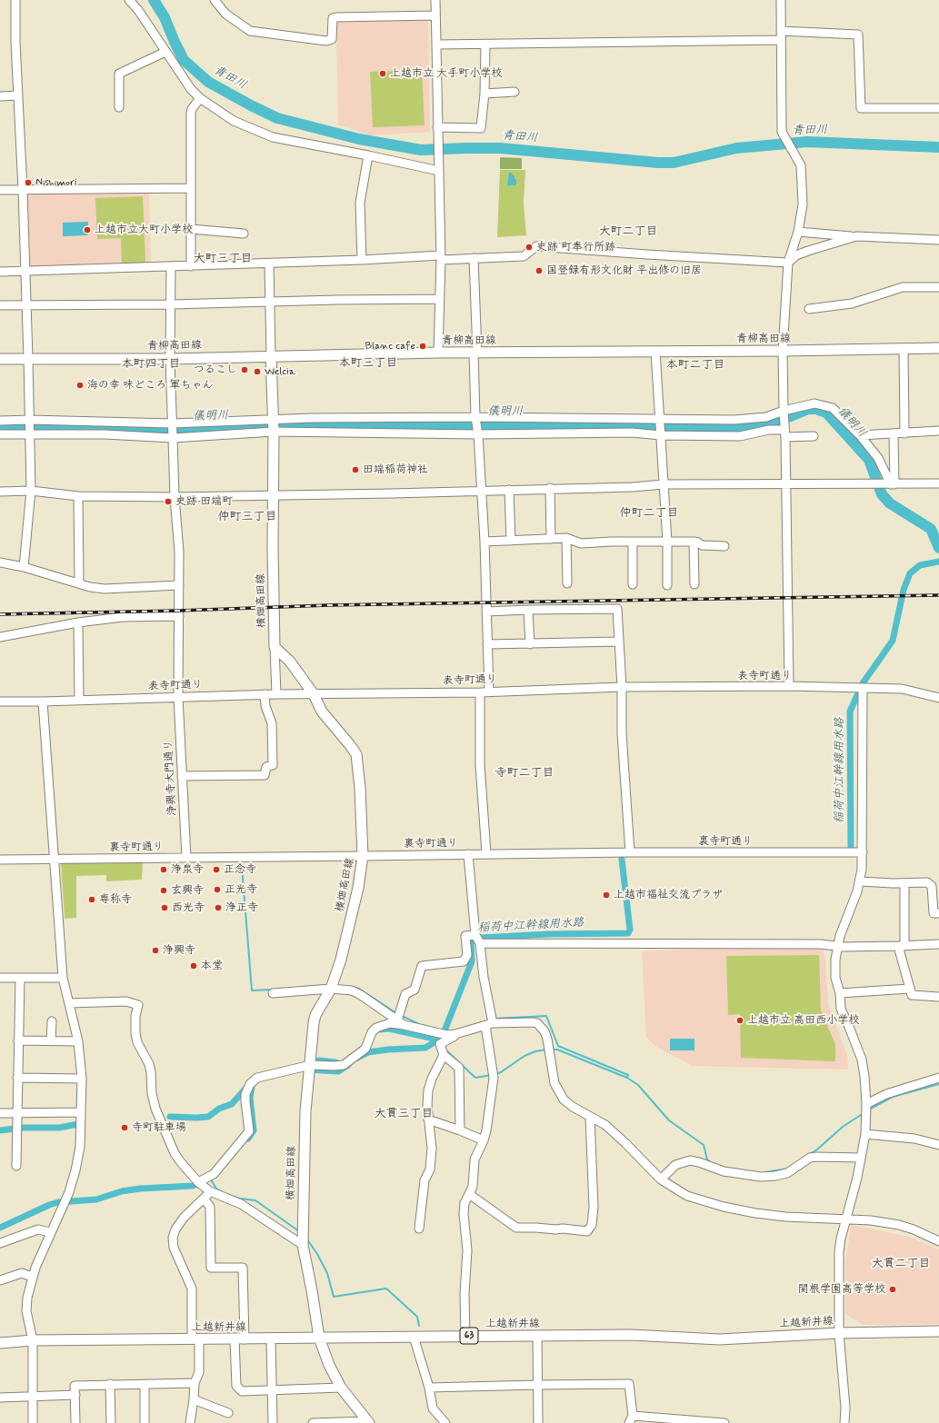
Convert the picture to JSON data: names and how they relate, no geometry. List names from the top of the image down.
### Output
{
  "streets": {
    "main road": [
      "青柳高田線",
      "横畑高田線",
      "上越新井線",
      "63"
    ],
    "street": ["表寺町通り", "浄興寺大門通り", "裏寺町通り"]
  },
  "crossings": [
    ["青柳高田線", "横畑高田線"],
    ["青柳高田線", "浄興寺大門通り"],
    ["横畑高田線", "表寺町通り"],
    ["横畑高田線", "裏寺町通り"],
    ["横畑高田線", "上越新井線"],
    ["表寺町通り", "浄興寺大門通り"],
    ["浄興寺大門通り", "裏寺町通り"]
  ],
  "districts": [
    "大町二丁目",
    "大町三丁目",
    "本町三丁目",
    "本町四丁目",
    "本町二丁目",
    "仲町二丁目",
    "仲町三丁目",
    "寺町二丁目",
    "大貫三丁目",
    "大貫二丁目"
  ],
  "water": ["青田川", "儀明川", "稲荷中江幹線用水路"],
  "places": [
    "上越市立 大手町小学校",
    "Nishimori",
    "上越市立大町小学校",
    "史跡 町奉行所跡",
    "国登録有形文化財 平出修の旧居",
    "Blanc cafe",
    "つるこし",
    "Welcia",
    "海の幸 味どころ 軍ちゃん",
    "田端稲荷神社",
    "史跡 田端町",
    "浄泉寺",
    "正念寺",
    "正光寺",
    "玄興寺",
    "上越市福祉交流プラザ",
    "専称寺",
    "西光寺",
    "浄正寺",
    "浄興寺",
    "本堂",
    "上越市立 高田西小学校",
    "寺町駐車場",
    "関根学園高等学校"
  ]
}
